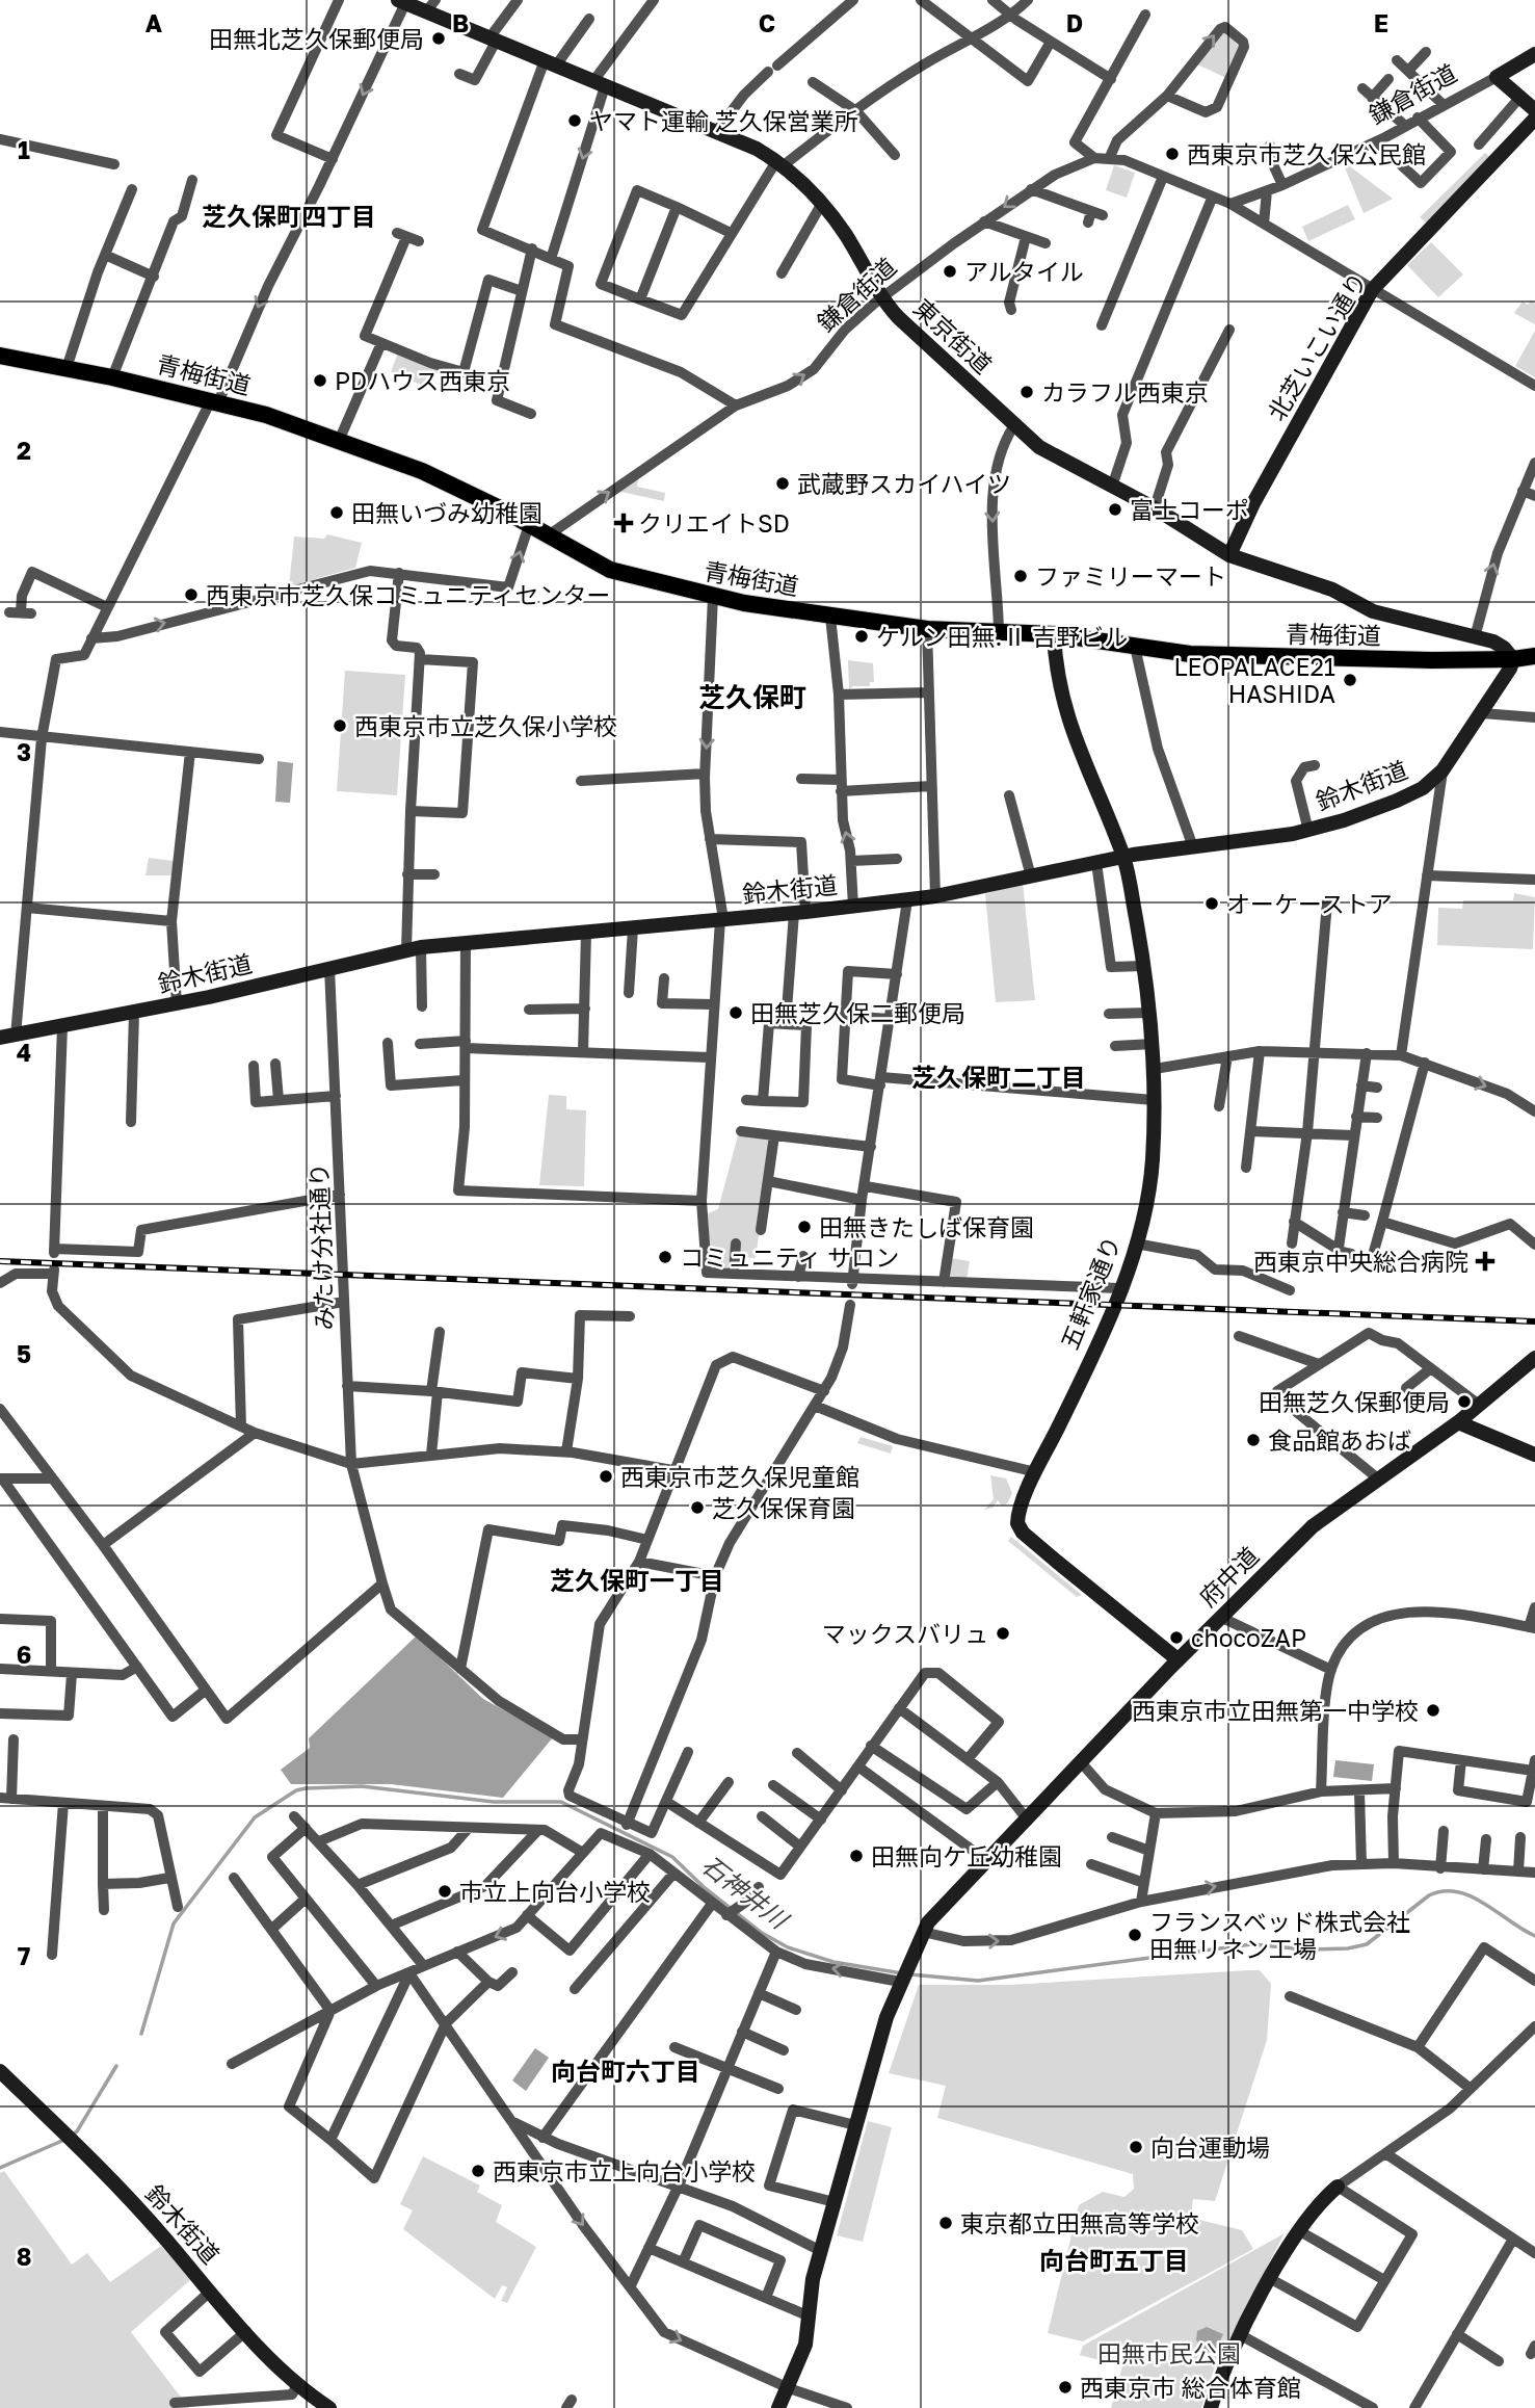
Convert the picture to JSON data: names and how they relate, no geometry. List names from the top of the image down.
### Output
{
  "streets": {
    "main road": ["青梅街道"],
    "street": [
      "鎌倉街道",
      "東京街道",
      "北芝いこい通り",
      "鈴木街道",
      "みたけ分社通り",
      "五軒家通り",
      "府中道"
    ]
  },
  "crossings": [
    ["鎌倉街道", "東京街道"],
    ["鎌倉街道", "北芝いこい通り"],
    ["鎌倉街道", "青梅街道"],
    ["東京街道", "北芝いこい通り"],
    ["東京街道", "青梅街道"],
    ["東京街道", "鈴木街道"],
    ["青梅街道", "鈴木街道"],
    ["青梅街道", "五軒家通り"],
    ["鈴木街道", "みたけ分社通り"],
    ["鈴木街道", "五軒家通り"],
    ["五軒家通り", "府中道"]
  ],
  "districts": [
    "芝久保町四丁目",
    "芝久保町",
    "芝久保町二丁目",
    "芝久保町一丁目",
    "向台町六丁目",
    "向台町五丁目"
  ],
  "water": ["石神井川"],
  "parks": ["田無市民公園"],
  "places": {
    "other": [
      "田無北芝久保郵便局",
      "ヤマト運輸 芝久保営業所",
      "西東京市芝久保公民館",
      "アルタイル",
      "PDハウス西東京",
      "カラフル西東京",
      "武蔵野スカイハイツ",
      "富士コーポ",
      "田無いづみ幼稚園",
      "ファミリーマート",
      "西東京市芝久保コミュニティセンター",
      "ケルン田無.Ⅱ 吉野ビル",
      "LEOPALACE21 HASHIDA",
      "西東京市立芝久保小学校",
      "オーケーストア",
      "田無芝久保二郵便局",
      "田無きたしば保育園",
      "コミュニティ サロン",
      "田無芝久保郵便局",
      "食品館あおば",
      "西東京市芝久保児童館",
      "芝久保保育園",
      "マックスバリュ",
      "chocoZAP",
      "西東京市立田無第一中学校",
      "田無向ケ丘幼稚園",
      "市立上向台小学校",
      "フランスベッド株式会社 田無リネン工場",
      "向台運動場",
      "西東京市立上向台小学校",
      "東京都立田無高等学校",
      "西東京市 総合体育館"
    ],
    "health": ["クリエイトSD", "西東京中央総合病院"]
  },
  "grid": {
    "columns": [
      "A",
      "B",
      "C",
      "D",
      "E"
    ],
    "rows": [
      "1",
      "2",
      "3",
      "4",
      "5",
      "6",
      "7",
      "8"
    ]
  }
}
